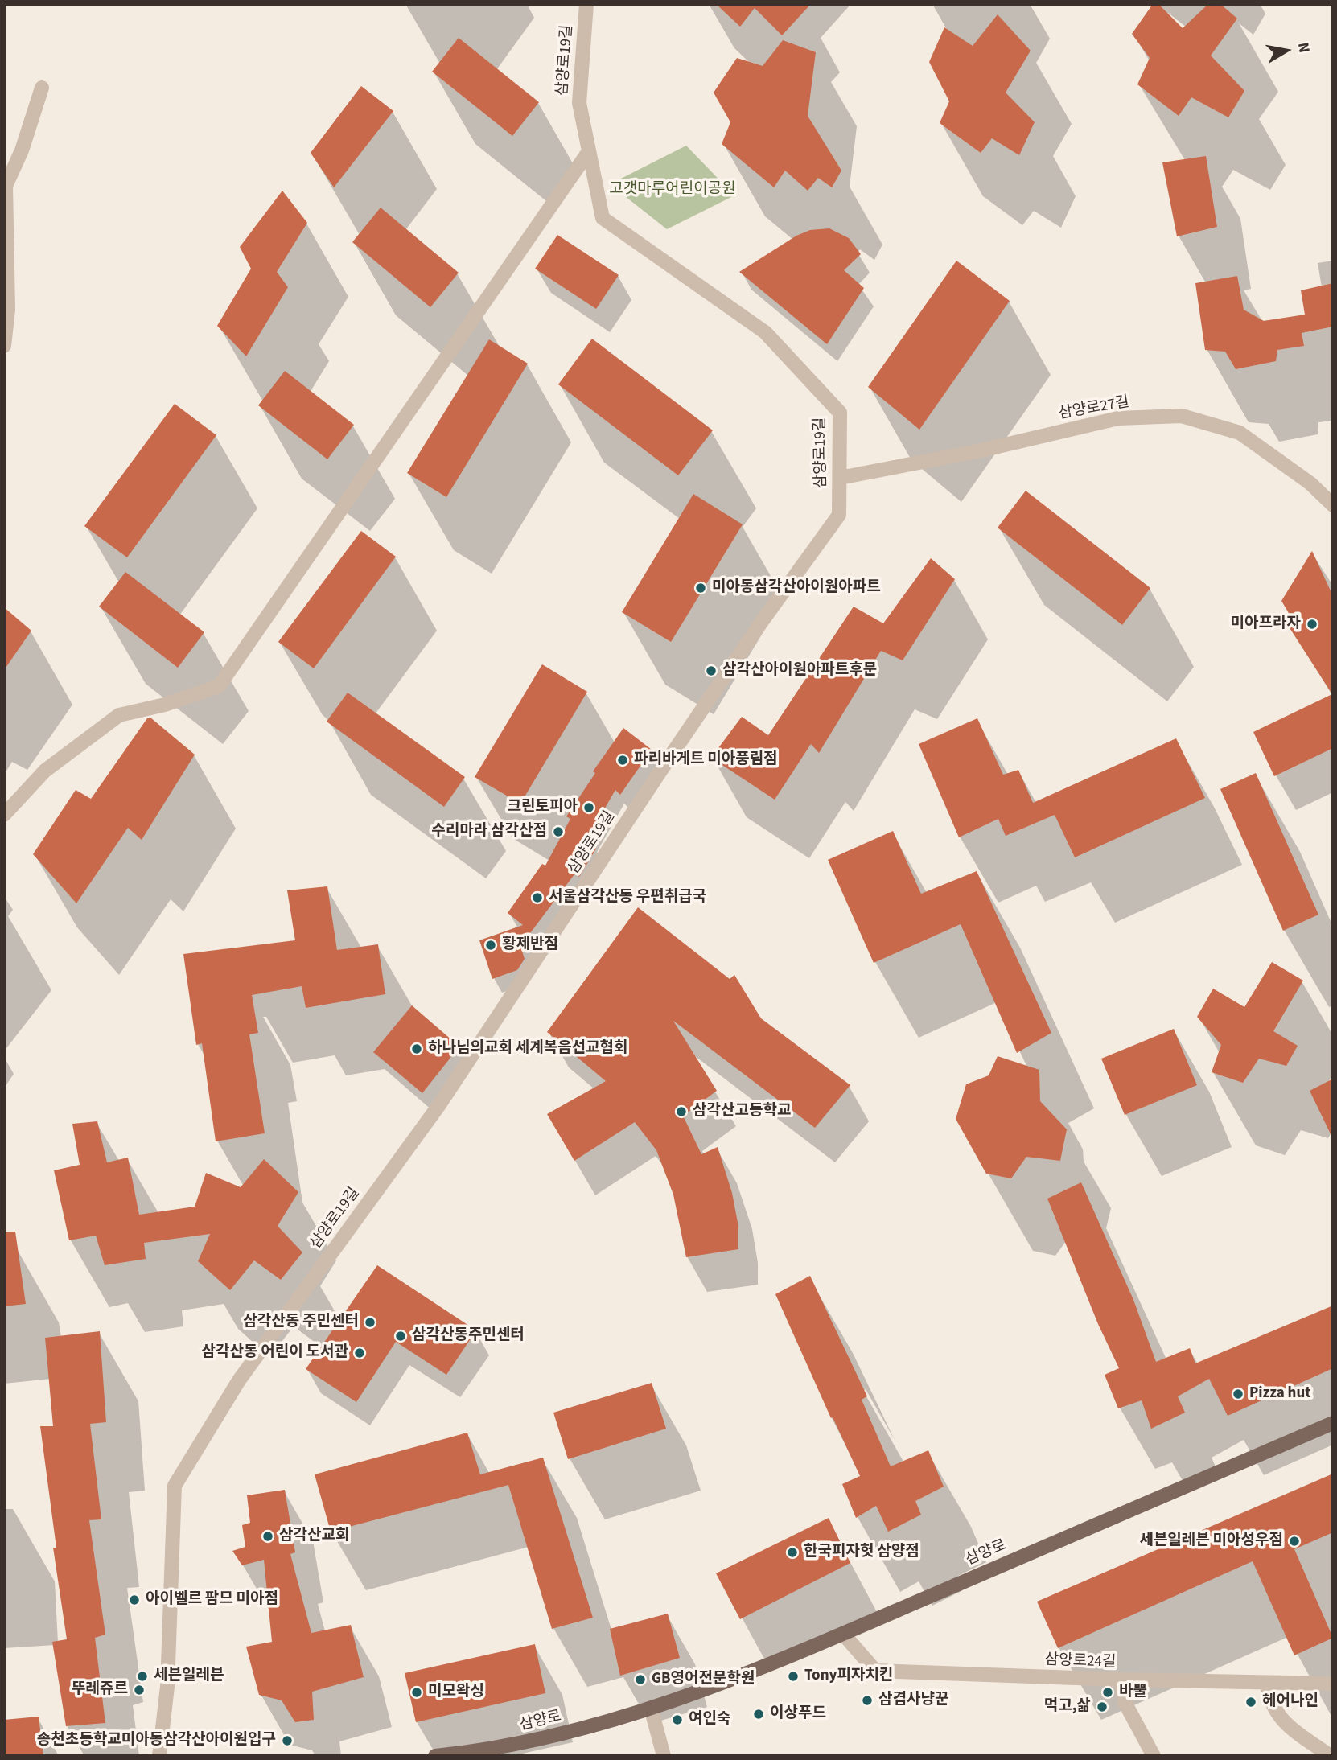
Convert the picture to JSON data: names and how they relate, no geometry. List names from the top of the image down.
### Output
{
  "streets": {
    "main road": ["삼양로"],
    "street": ["삼양로19길", "삼양로27길", "삼양로24길"]
  },
  "crossings": [
    ["삼양로19길", "삼양로27길"],
    ["삼양로", "삼양로24길"]
  ],
  "parks": ["고갯마루어린이공원"],
  "places": [
    "미아동삼각산아이원아파트",
    "미아프라자",
    "삼각산아이원아파트후문",
    "파리바게트 미아풍림점",
    "크린토피아",
    "수리마라 삼각산점",
    "서울삼각산동 우편취급국",
    "황제반점",
    "하나님의교회 세계복음선교협회",
    "삼각산고등학교",
    "삼각산동 주민센터",
    "삼각산동주민센터",
    "삼각산동 어린이 도서관",
    "Pizza hut",
    "삼각산교회",
    "세븐일레븐 미아성우점",
    "한국피자헛 삼양점",
    "아이벨르 팜므 미아점",
    "세븐일레븐",
    "Tony피자치킨",
    "GB영어전문학원",
    "뚜레쥬르",
    "미모왁싱",
    "바뿔",
    "삼겹사냥꾼",
    "헤어나인",
    "먹고,삶",
    "이상푸드",
    "여인숙",
    "송천초등학교미아동삼각산아이원입구"
  ],
  "north": "right"
}
